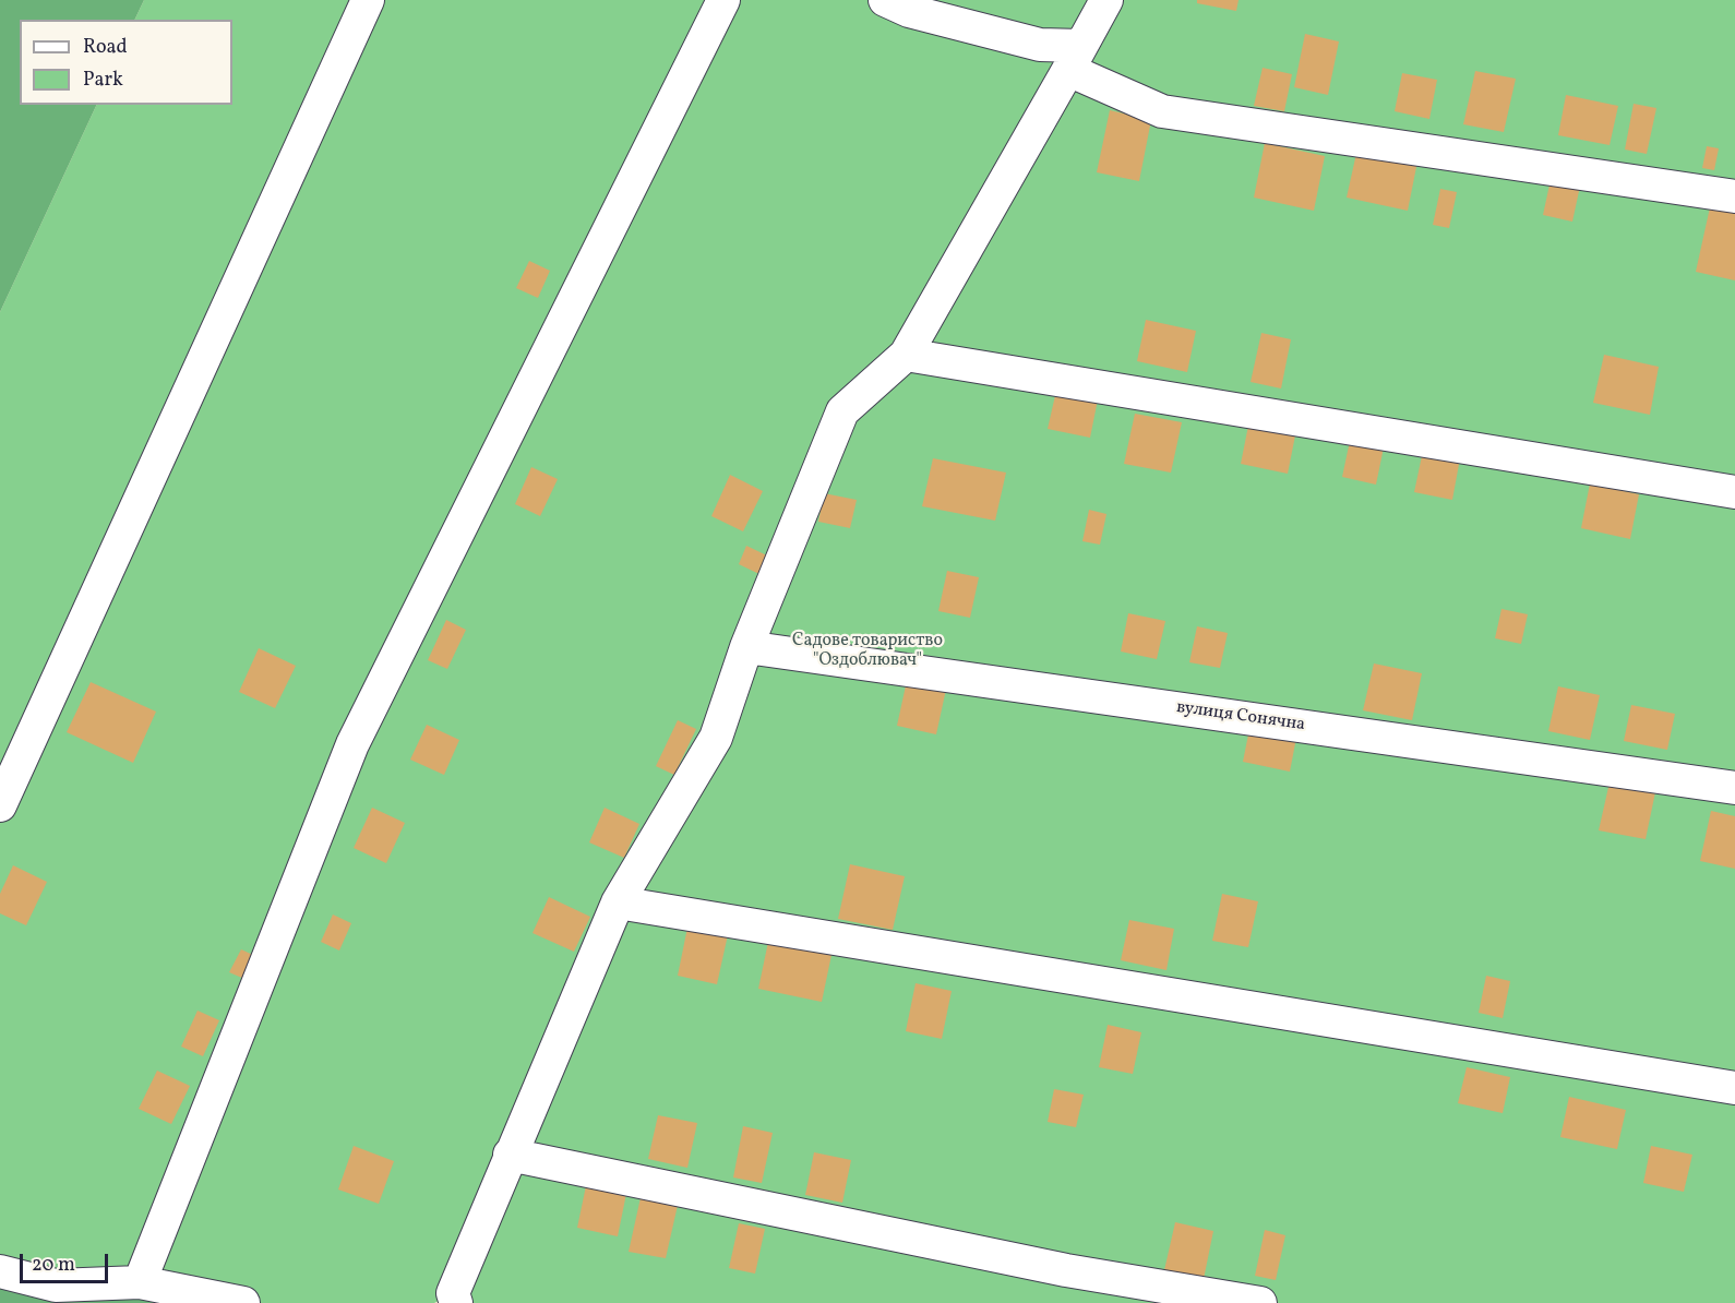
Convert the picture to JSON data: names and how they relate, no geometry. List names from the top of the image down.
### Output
{
  "streets": {
    "street": ["вулиця Сонячна"]
  },
  "parks": ["Садове товариство \"Оздоблювач\""],
  "legend": ["Road", "Park"],
  "scale_bar": "20 m"
}
